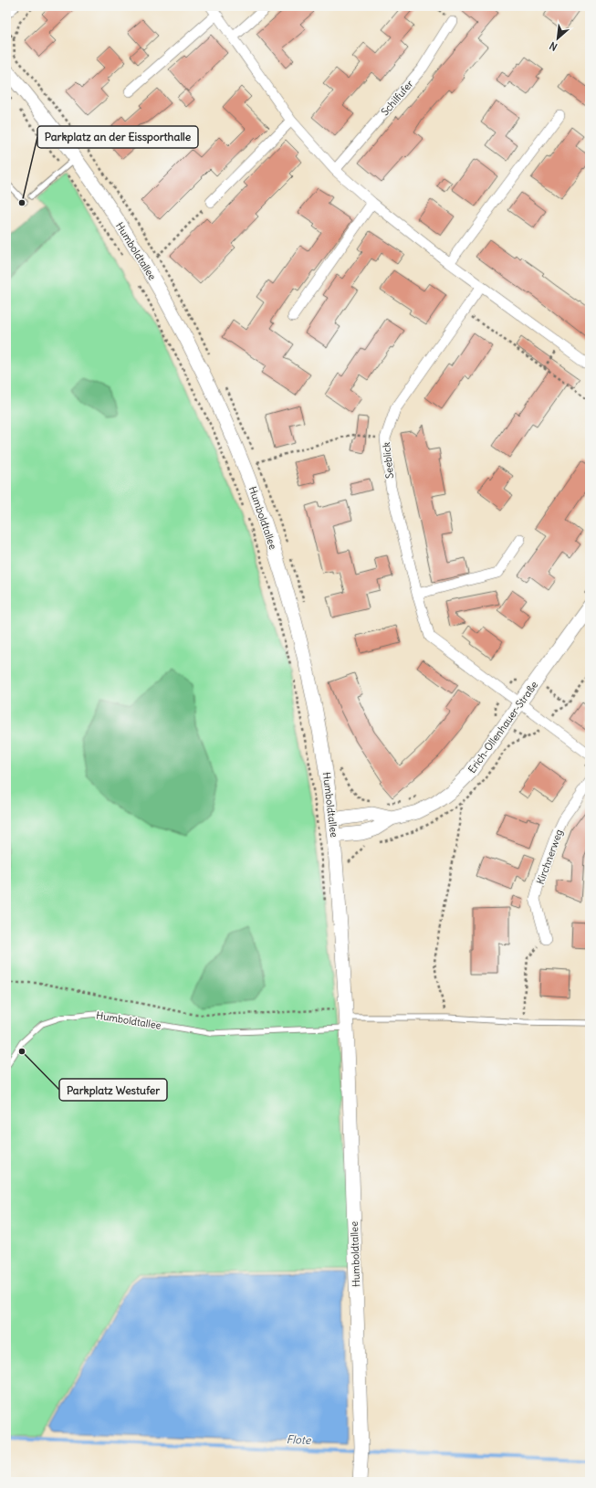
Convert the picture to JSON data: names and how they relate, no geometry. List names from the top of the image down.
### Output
{
  "streets": {
    "street": [
      "Schilfufer",
      "Humboldtallee",
      "Seeblick",
      "Erich-Ollenhauer-Straße",
      "Kirchnerweg"
    ]
  },
  "crossings": [
    ["Humboldtallee", "Erich-Ollenhauer-Straße"],
    ["Seeblick", "Erich-Ollenhauer-Straße"]
  ],
  "water": ["Flote"],
  "places": ["Parkplatz an der Eissporthalle", "Parkplatz Westufer"],
  "north": "bottom left"
}
